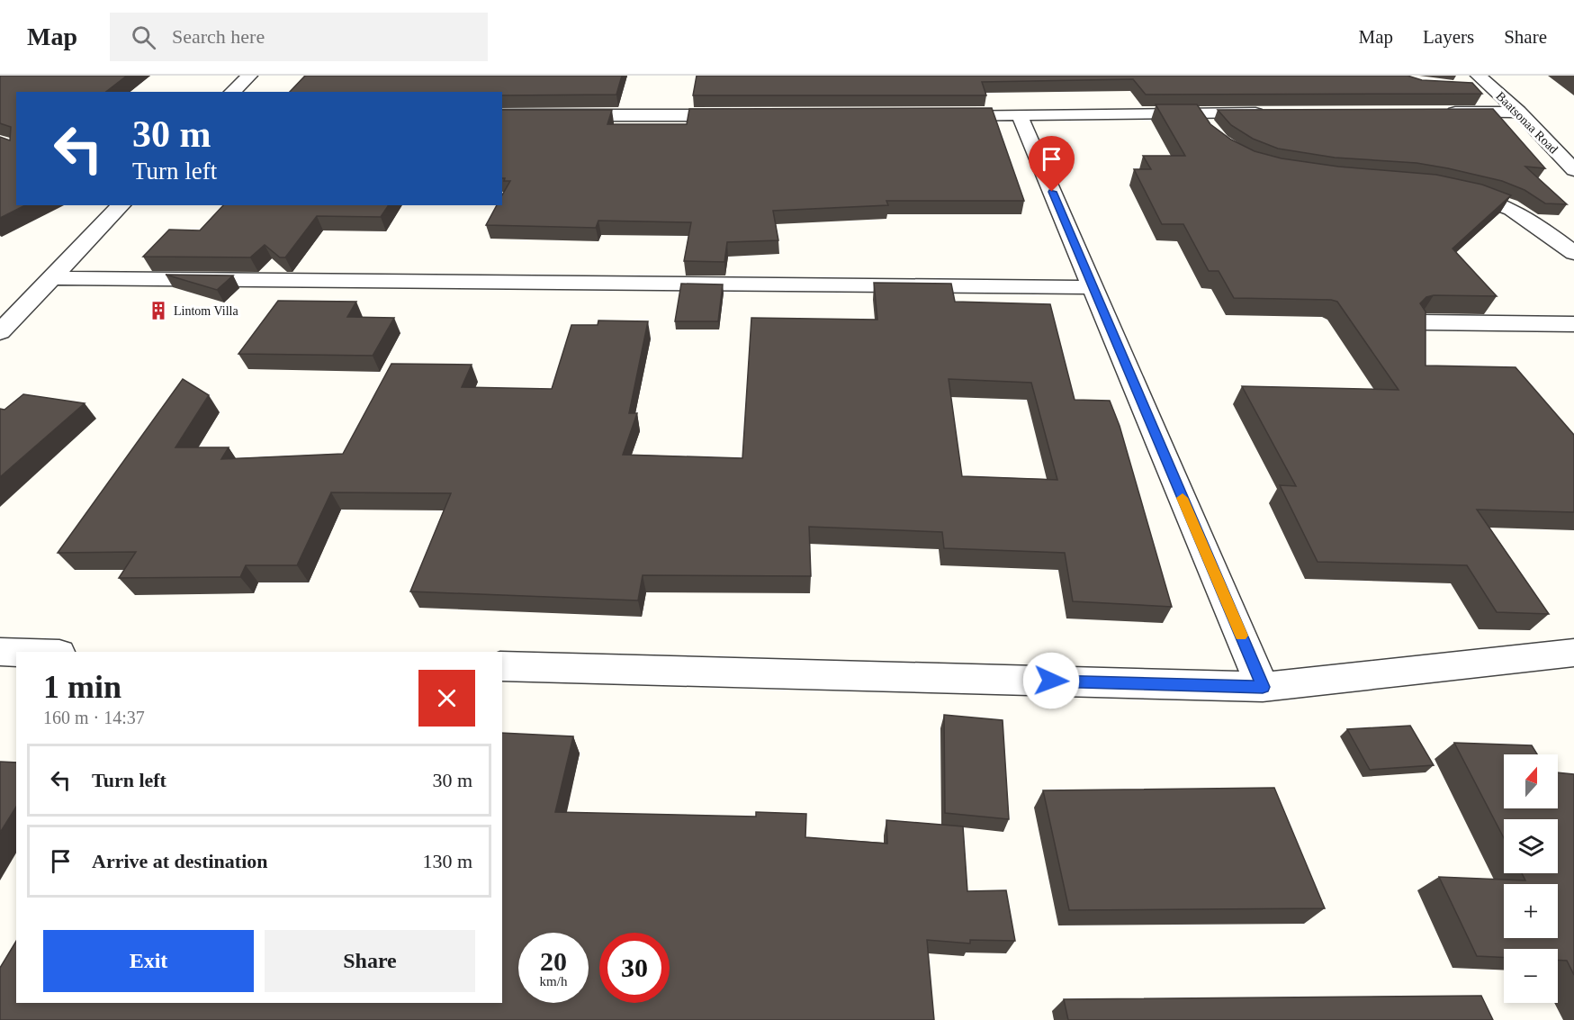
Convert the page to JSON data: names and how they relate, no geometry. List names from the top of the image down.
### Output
{
  "streets": {
    "street": ["Baatsonaa Road"]
  },
  "places": {
    "building": ["Lintom Villa"]
  },
  "north": "top",
  "page": {
    "header": "Map",
    "search": "Search here",
    "nav": ["Map", "Layers", "Share"],
    "turn": ["30 m", "Turn left"],
    "heading": ["1 min", "160 m · 14:37"],
    "list": [
      {
        "name": "Turn left",
        "value": "30 m"
      },
      {
        "name": "Arrive at destination",
        "value": "130 m"
      }
    ],
    "map_buttons": ["+", "−"],
    "buttons": ["Exit", "Share"],
    "speed": "20 km/h",
    "limit": "30"
  }
}
